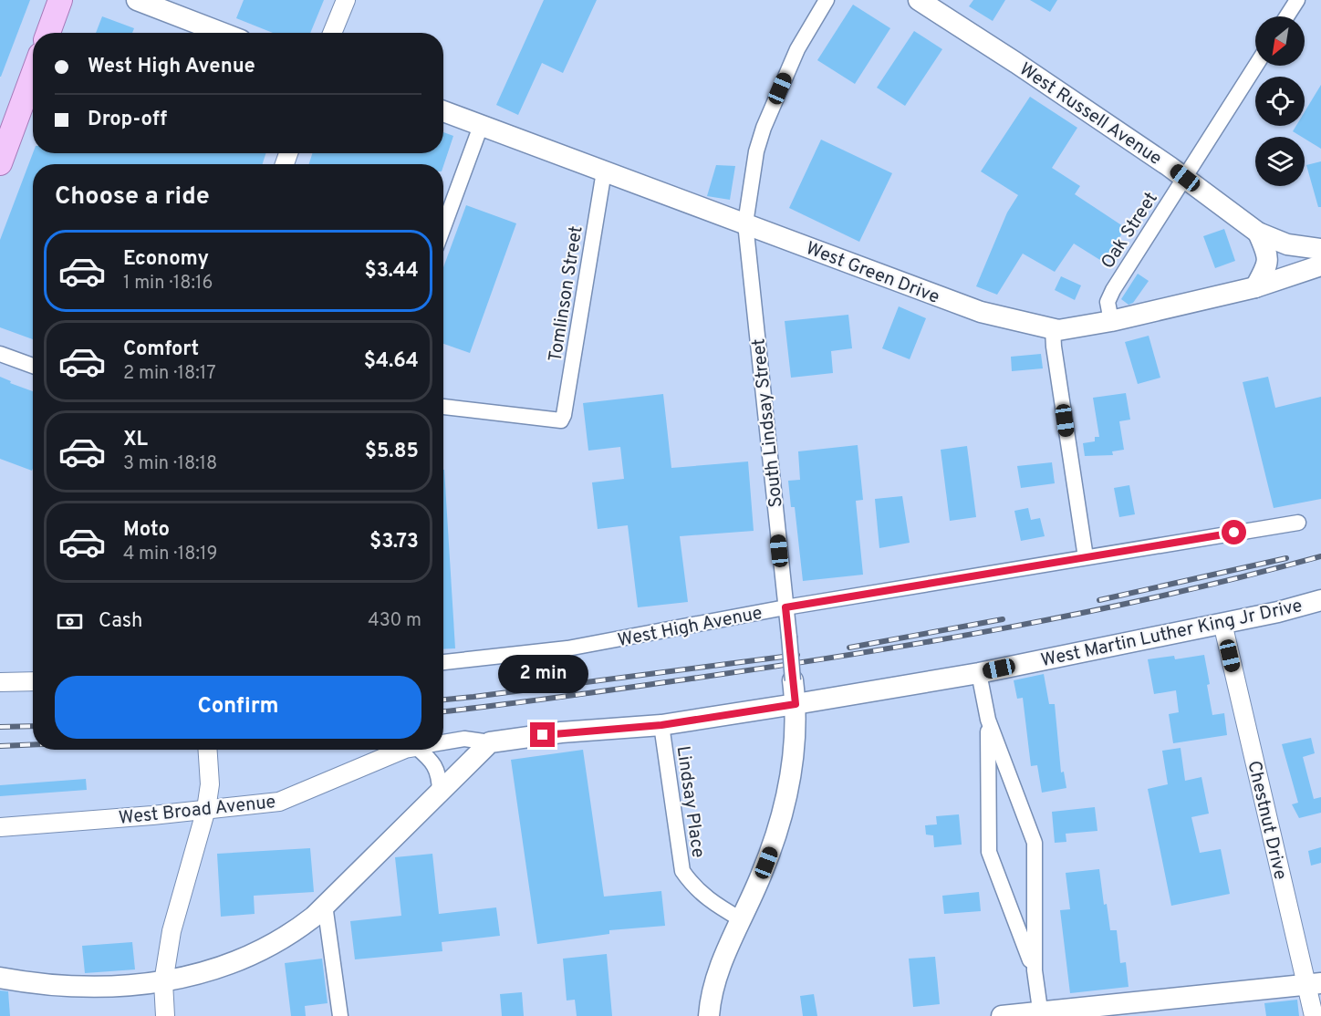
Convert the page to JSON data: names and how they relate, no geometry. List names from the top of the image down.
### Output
{
  "streets": {
    "main road": [
      "West Russell Avenue",
      "West Green Drive",
      "South Lindsay Street",
      "West Martin Luther King Jr Drive"
    ],
    "street": [
      "Oak Street",
      "Tomlinson Street",
      "West High Avenue",
      "Lindsay Place",
      "West Broad Avenue",
      "Chestnut Drive"
    ]
  },
  "crossings": [
    ["West Russell Avenue", "Oak Street"],
    ["Oak Street", "West Green Drive"],
    ["West Green Drive", "Tomlinson Street"],
    ["West Green Drive", "South Lindsay Street"],
    ["South Lindsay Street", "West High Avenue"],
    ["South Lindsay Street", "West Martin Luther King Jr Drive"],
    ["South Lindsay Street", "Lindsay Place"],
    ["West Martin Luther King Jr Drive", "Lindsay Place"],
    ["West Martin Luther King Jr Drive", "West Broad Avenue"],
    ["West Martin Luther King Jr Drive", "Chestnut Drive"]
  ],
  "north": "bottom left",
  "page": {
    "banner": ["West High Avenue", "Drop-off"],
    "heading": "Choose a ride",
    "list": [
      {
        "name": "Economy",
        "note": "1 min · 18:16",
        "value": "$3.44"
      },
      {
        "name": "Comfort",
        "note": "2 min · 18:17",
        "value": "$4.64"
      },
      {
        "name": "XL",
        "note": "3 min · 18:18",
        "value": "$5.85"
      },
      {
        "name": "Moto",
        "note": "4 min · 18:19",
        "value": "$3.73"
      }
    ],
    "pay": ["Cash", "430 m"],
    "bubble": "2 min",
    "buttons": "Confirm"
  }
}
